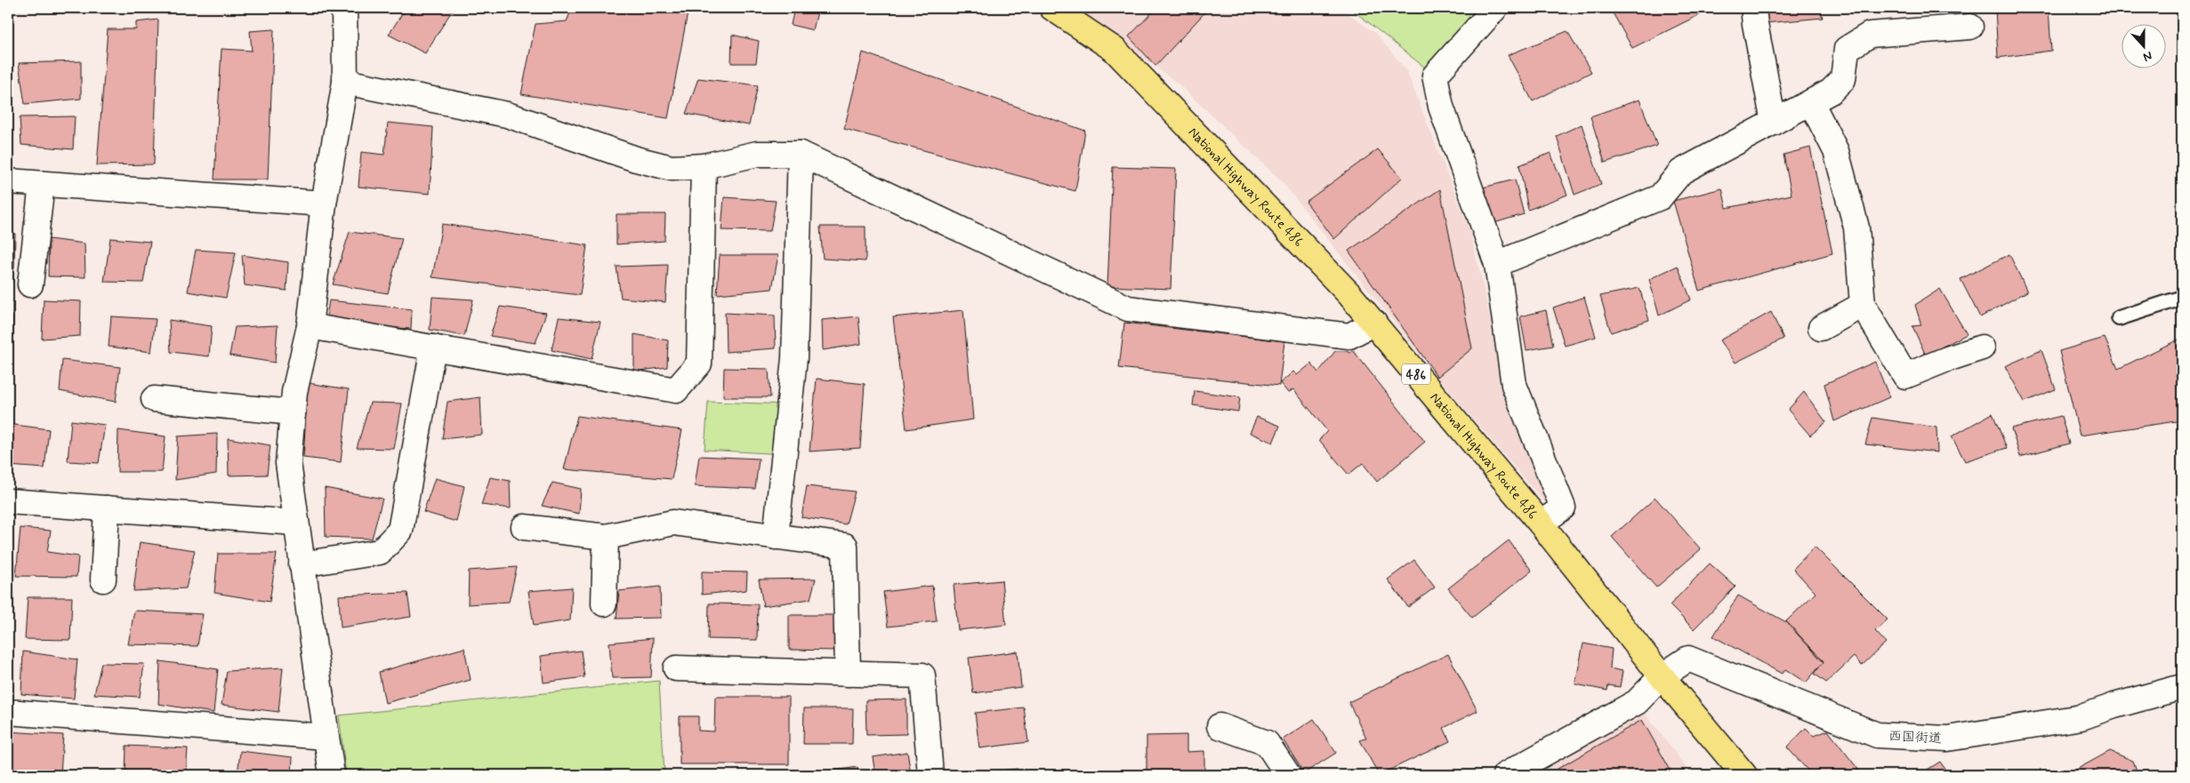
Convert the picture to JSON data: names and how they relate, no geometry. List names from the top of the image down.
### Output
{
  "streets": {
    "highway": ["National Highway Route 486", "486"],
    "street": ["西国街道"]
  },
  "crossings": [
    ["National Highway Route 486", "西国街道"]
  ],
  "north": "bottom"
}
